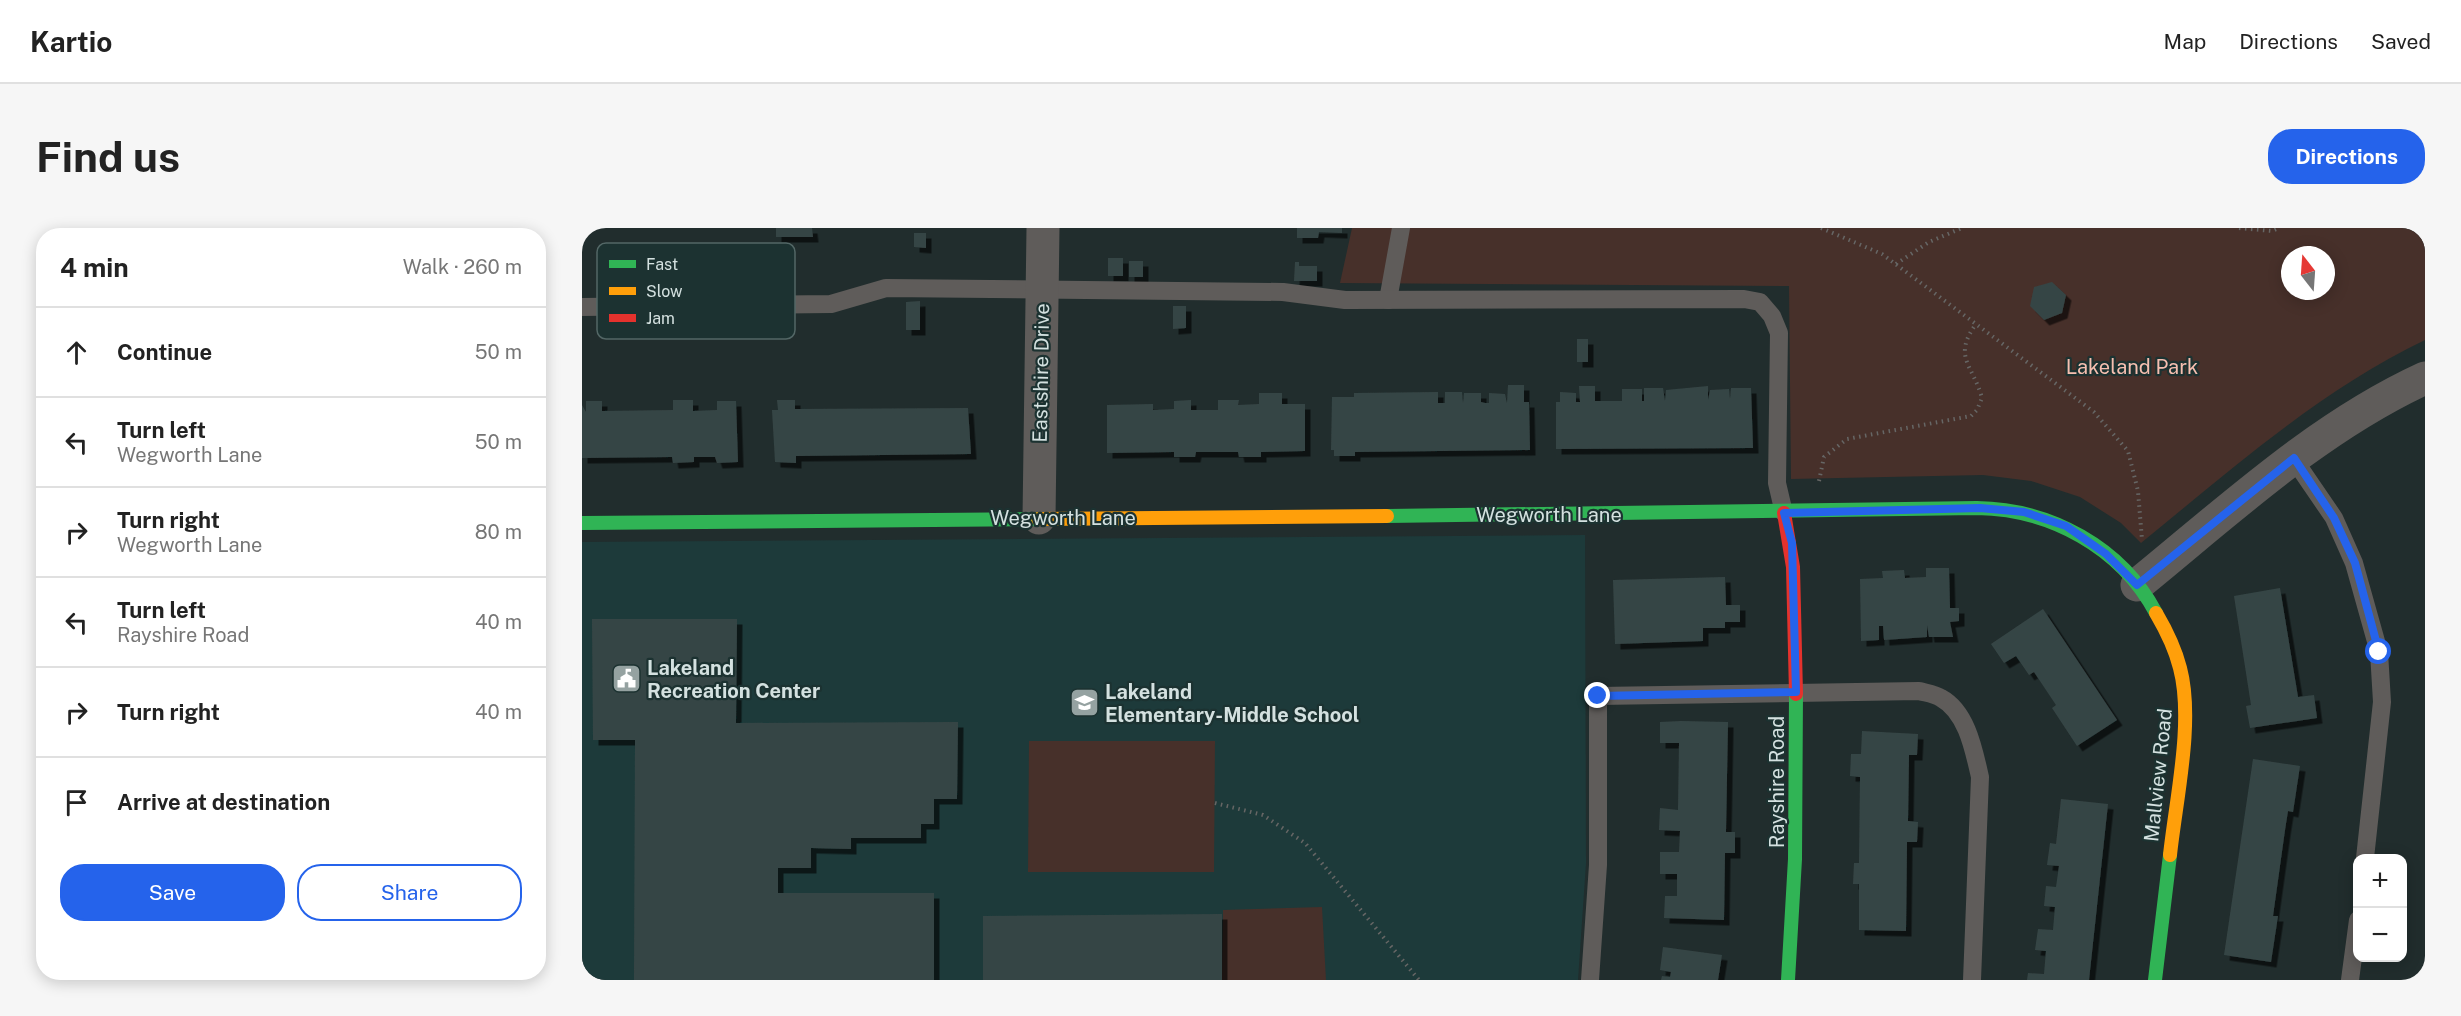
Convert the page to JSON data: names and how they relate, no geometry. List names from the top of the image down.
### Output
{
  "streets": {
    "street": [
      "Eastshire Drive",
      "Wegworth Lane",
      "Mallview Road",
      "Rayshire Road"
    ]
  },
  "crossings": [
    ["Eastshire Drive", "Wegworth Lane"],
    ["Wegworth Lane", "Mallview Road"],
    ["Wegworth Lane", "Rayshire Road"]
  ],
  "parks": ["Lakeland Park"],
  "places": {
    "public building": ["Lakeland Recreation Center"],
    "school or university": ["Lakeland Elementary-Middle School"]
  },
  "legend": ["Fast", "Slow", "Jam"],
  "north": "top",
  "page": {
    "header": "Kartio",
    "nav": ["Map", "Directions", "Saved"],
    "buttons": [
      "Directions",
      ["Save", "Share"]
    ],
    "title": "Find us",
    "heading": ["4 min", "Walk · 260 m"],
    "list": [
      ["Continue", "50 m"],
      ["Turn left", "Wegworth Lane", "50 m"],
      ["Turn right", "Wegworth Lane", "80 m"],
      ["Turn left", "Rayshire Road", "40 m"],
      ["Turn right", "40 m"],
      "Arrive at destination"
    ],
    "map_buttons": ["+", "−"]
  }
}
